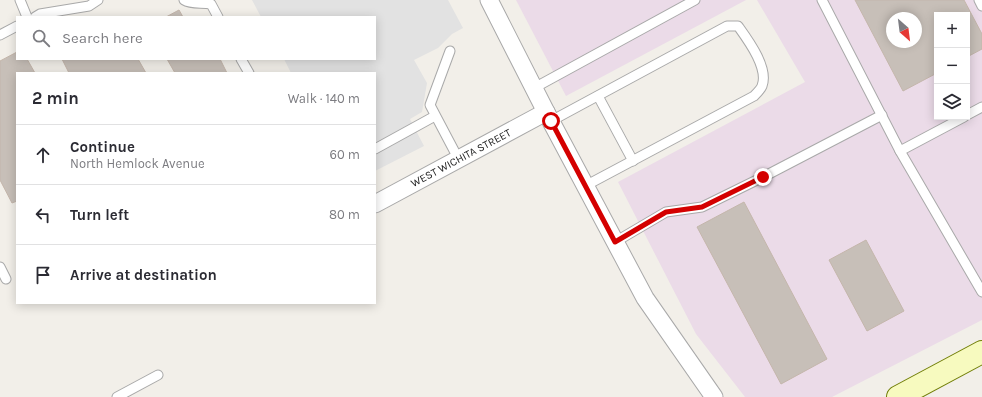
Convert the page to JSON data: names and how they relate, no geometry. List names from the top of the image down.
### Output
{
  "streets": {
    "street": ["WEST WICHITA STREET"]
  },
  "north": "bottom right",
  "page": {
    "map_buttons": ["+", "−"],
    "search": "Search here",
    "heading": ["2 min", "Walk · 140 m"],
    "list": [
      ["Continue", "North Hemlock Avenue", "60 m"],
      ["Turn left", "80 m"],
      "Arrive at destination"
    ]
  }
}
